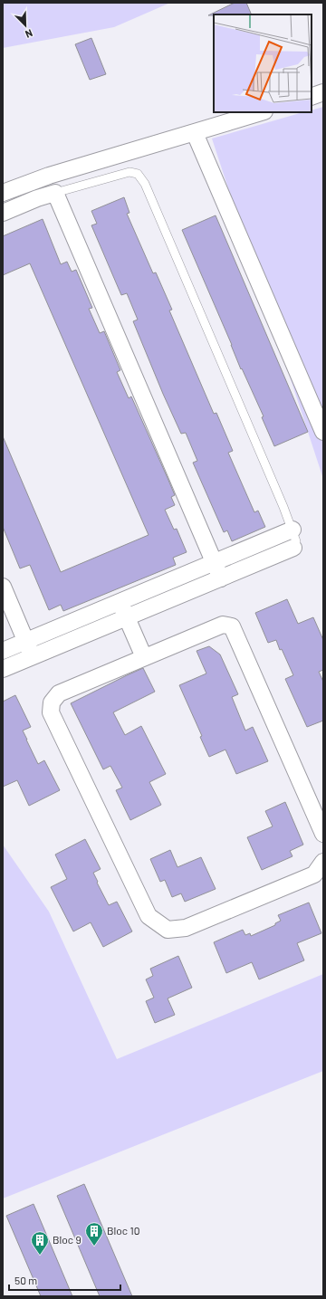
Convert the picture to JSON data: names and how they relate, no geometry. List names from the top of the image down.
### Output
{
  "places": {
    "building": ["Bloc 10", "Bloc 9"]
  },
  "scale_bar": "50 m",
  "north": "bottom right"
}
